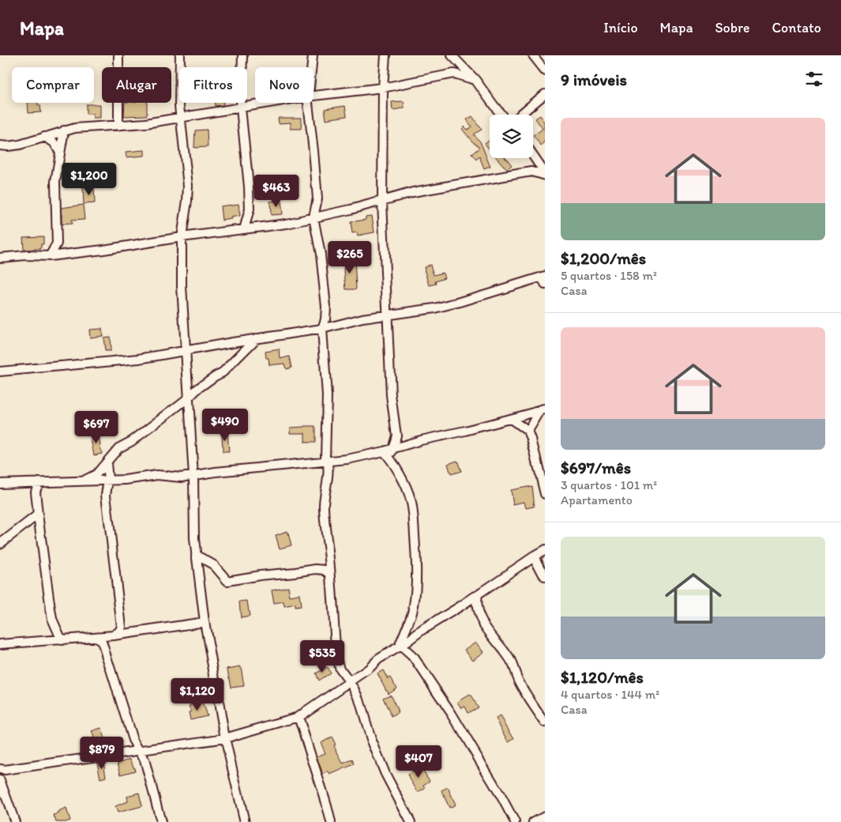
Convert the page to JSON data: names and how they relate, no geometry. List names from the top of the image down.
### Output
{
  "page": {
    "header": "Mapa",
    "nav": [
      "Início",
      "Mapa",
      "Sobre",
      "Contato"
    ],
    "heading": "9 imóveis",
    "chip": [
      "Comprar",
      "Alugar",
      "Filtros",
      "Novo"
    ],
    "list": [
      {
        "name": "$1,200/mês",
        "note": "5 quartos · 158 m² · Casa"
      },
      {
        "name": "$697/mês",
        "note": "3 quartos · 101 m² · Apartamento"
      },
      {
        "name": "$1,120/mês",
        "note": "4 quartos · 144 m² · Casa"
      }
    ],
    "price": [
      "$1,200",
      "$463",
      "$265",
      "$490",
      "$697",
      "$535",
      "$1,120",
      "$879",
      "$407"
    ]
  }
}
